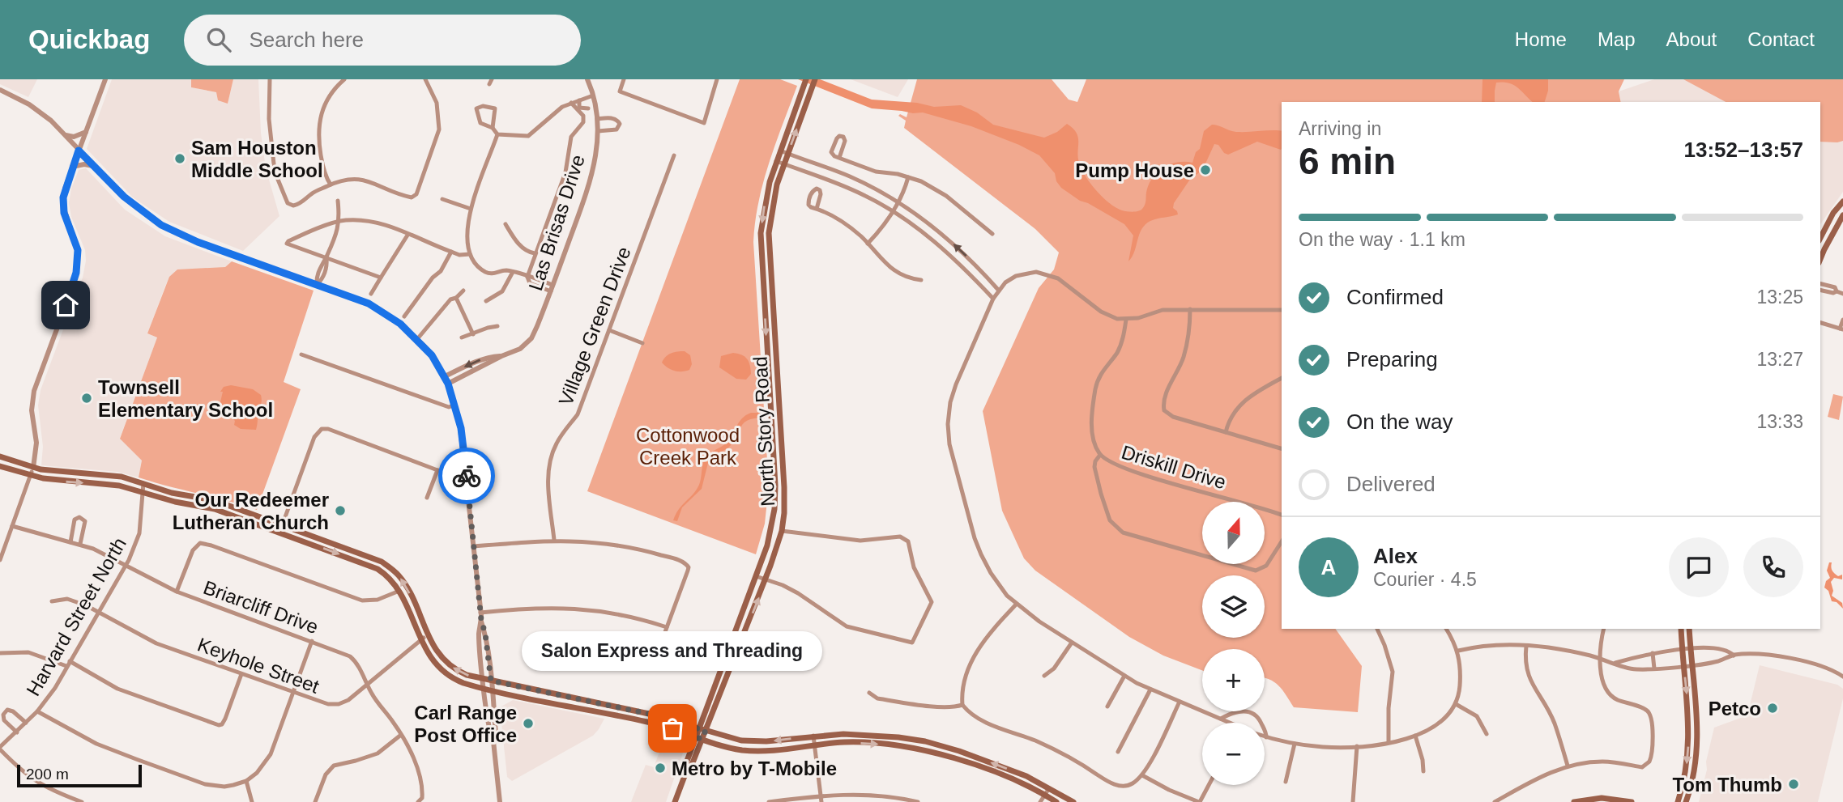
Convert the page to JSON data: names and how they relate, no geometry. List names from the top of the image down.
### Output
{
  "streets": {
    "main road": ["North Story Road"],
    "street": [
      "Las Brisas Drive",
      "Village Green Drive",
      "Driskill Drive",
      "Briarcliff Drive",
      "Harvard Street North",
      "Keyhole Street"
    ]
  },
  "crossings": [
    ["Briarcliff Drive", "Harvard Street North"],
    ["Briarcliff Drive", "Keyhole Street"],
    ["Harvard Street North", "Keyhole Street"]
  ],
  "parks": ["Cottonwood Creek Park"],
  "places": [
    "Sam Houston Middle School",
    "Pump House",
    "Townsell Elementary School",
    "Our Redeemer Lutheran Church",
    "Petco",
    "Carl Range Post Office",
    "Salon Express and Threading",
    "Metro by T-Mobile",
    "Tom Thumb"
  ],
  "scale_bar": "200 m",
  "north": "top",
  "page": {
    "header": "Quickbag",
    "search": "Search here",
    "nav": [
      "Home",
      "Map",
      "About",
      "Contact"
    ],
    "heading": ["6 min", "Arriving in", "13:52–13:57"],
    "panel": ["Alex", "Courier · 4.5"],
    "bar": "On the way · 1.1 km",
    "list": [
      ["Confirmed", "13:25"],
      ["Preparing", "13:27"],
      ["On the way", "13:33"],
      "Delivered"
    ],
    "map_buttons": ["+", "−"],
    "round": "A",
    "bubble": "Salon Express and Threading",
    "scale": "200 m"
  }
}
